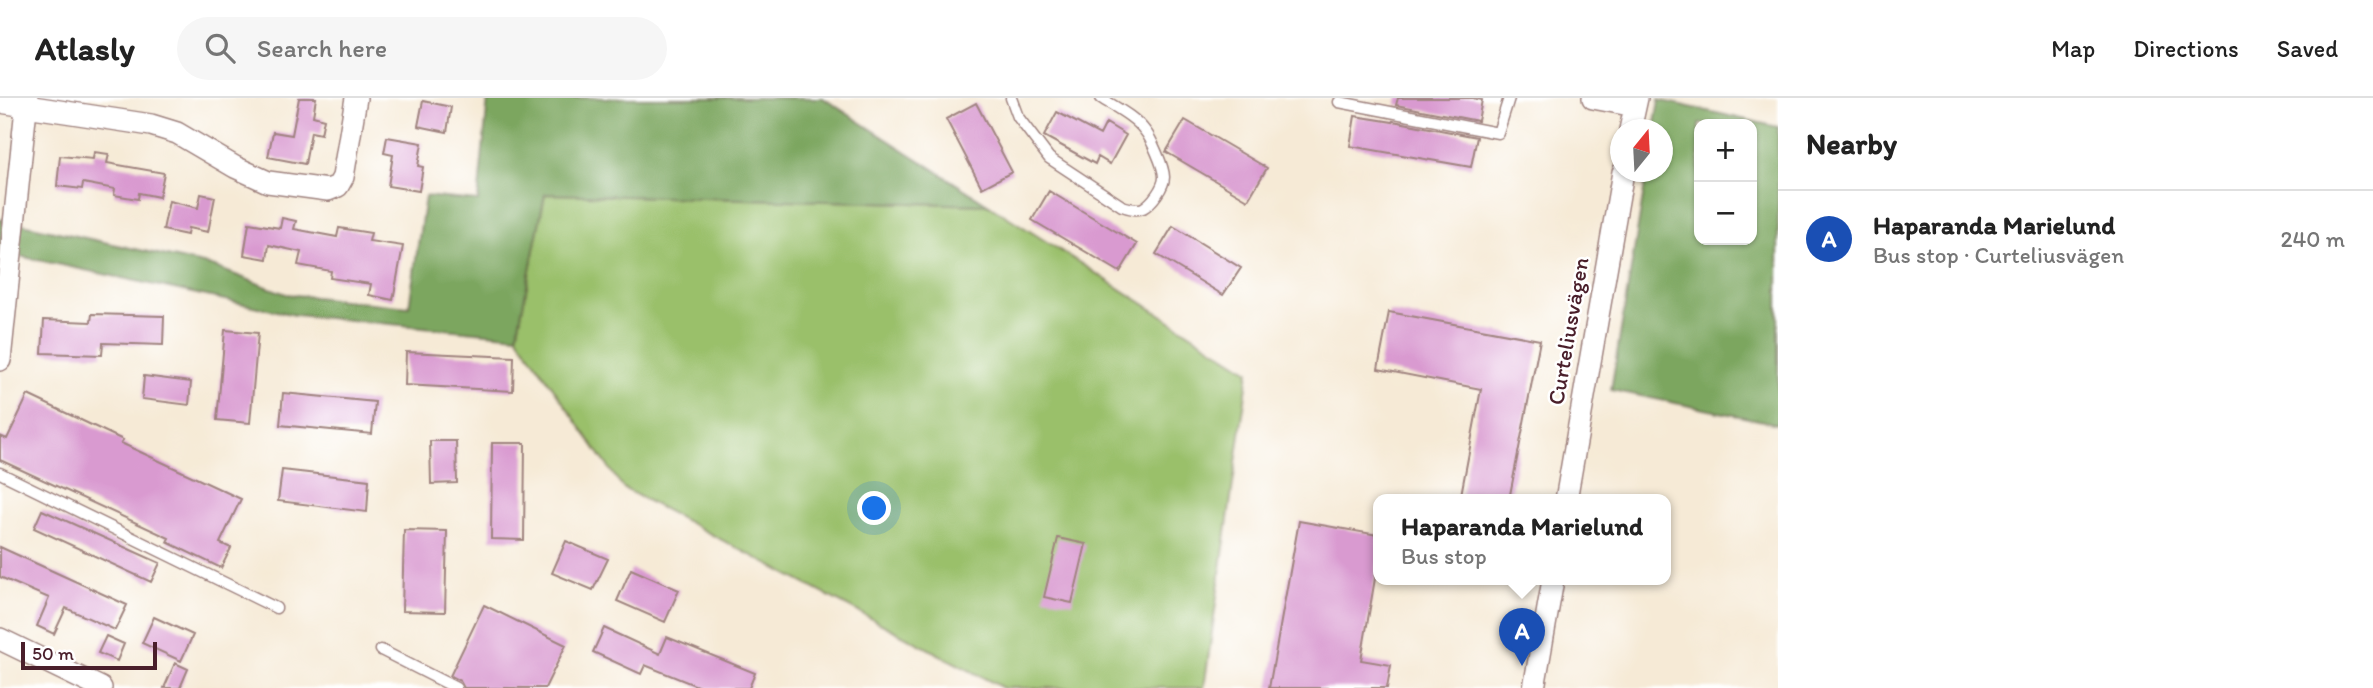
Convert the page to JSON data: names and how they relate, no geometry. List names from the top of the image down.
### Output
{
  "streets": {
    "street": ["Curteliusvägen"]
  },
  "scale_bar": "50 m",
  "north": "top",
  "page": {
    "header": "Atlasly",
    "search": "Search here",
    "nav": ["Map", "Directions", "Saved"],
    "heading": "Nearby",
    "map_buttons": ["+", "−"],
    "list": [
      {
        "mark": "A",
        "name": "Haparanda Marielund",
        "note": "Bus stop · Curteliusvägen",
        "value": "240 m"
      }
    ],
    "popup": ["Haparanda Marielund", "Bus stop"],
    "pins": "A",
    "scale": "50 m"
  }
}
